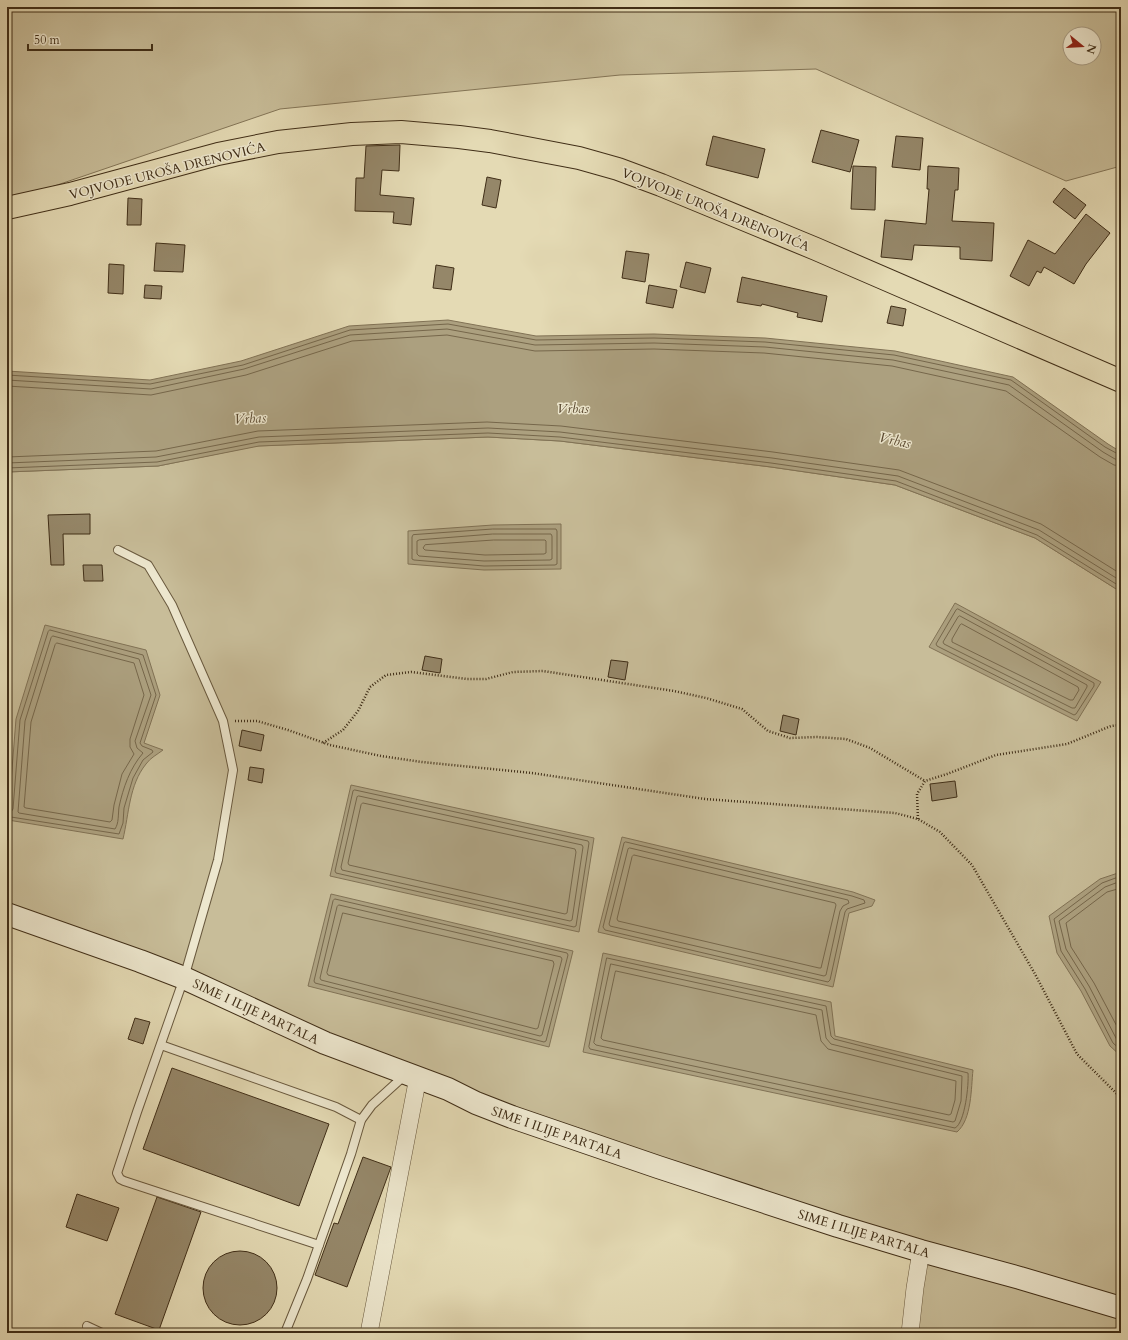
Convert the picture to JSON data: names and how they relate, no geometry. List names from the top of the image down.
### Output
{
  "streets": {
    "main road": ["VOJVODE UROŠA DRENOVIĆA"],
    "street": ["SIME I ILIJE PARTALA"]
  },
  "water": ["Vrbas"],
  "scale_bar": "50 m",
  "north": "right"
}
